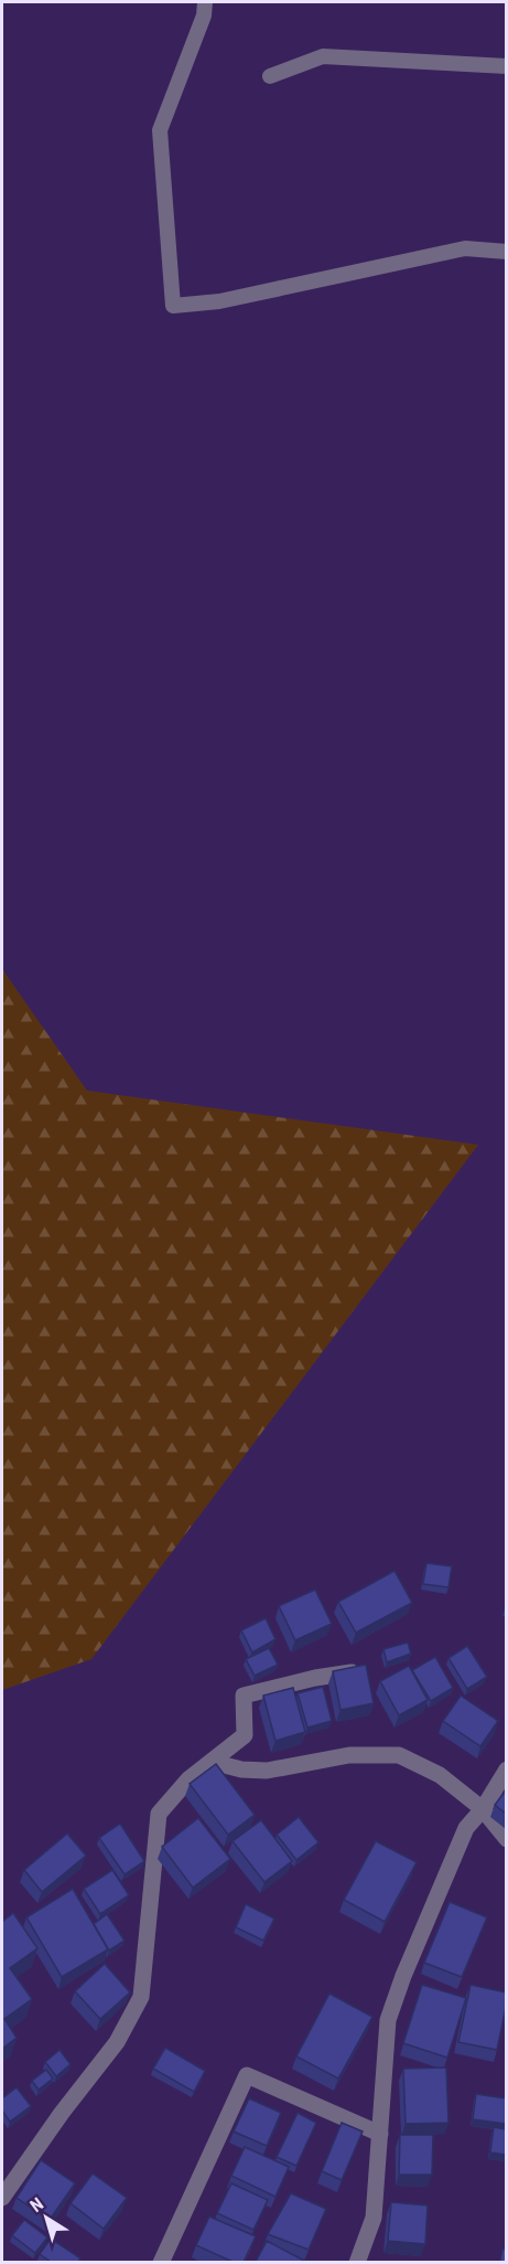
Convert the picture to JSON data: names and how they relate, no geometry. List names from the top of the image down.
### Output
{
  "north": "top left"
}
